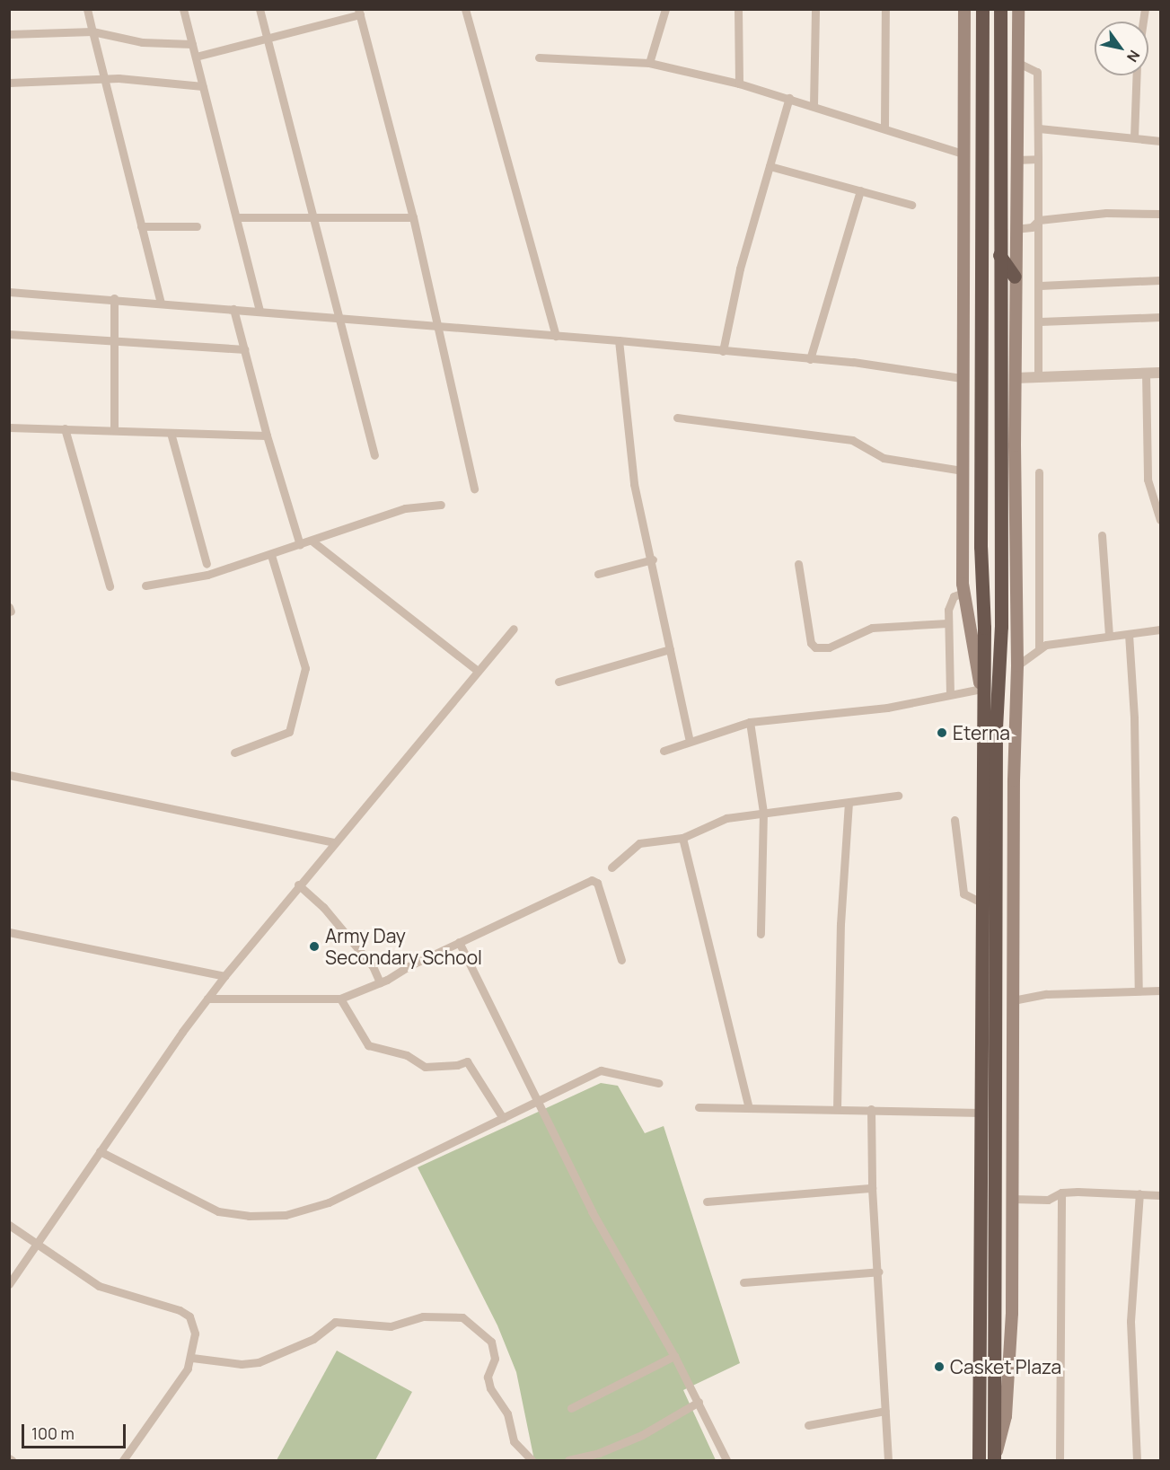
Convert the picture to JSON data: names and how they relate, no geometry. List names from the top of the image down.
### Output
{
  "places": ["Eterna", "Army Day Secondary School", "Casket Plaza"],
  "scale_bar": "100 m",
  "north": "bottom right"
}
